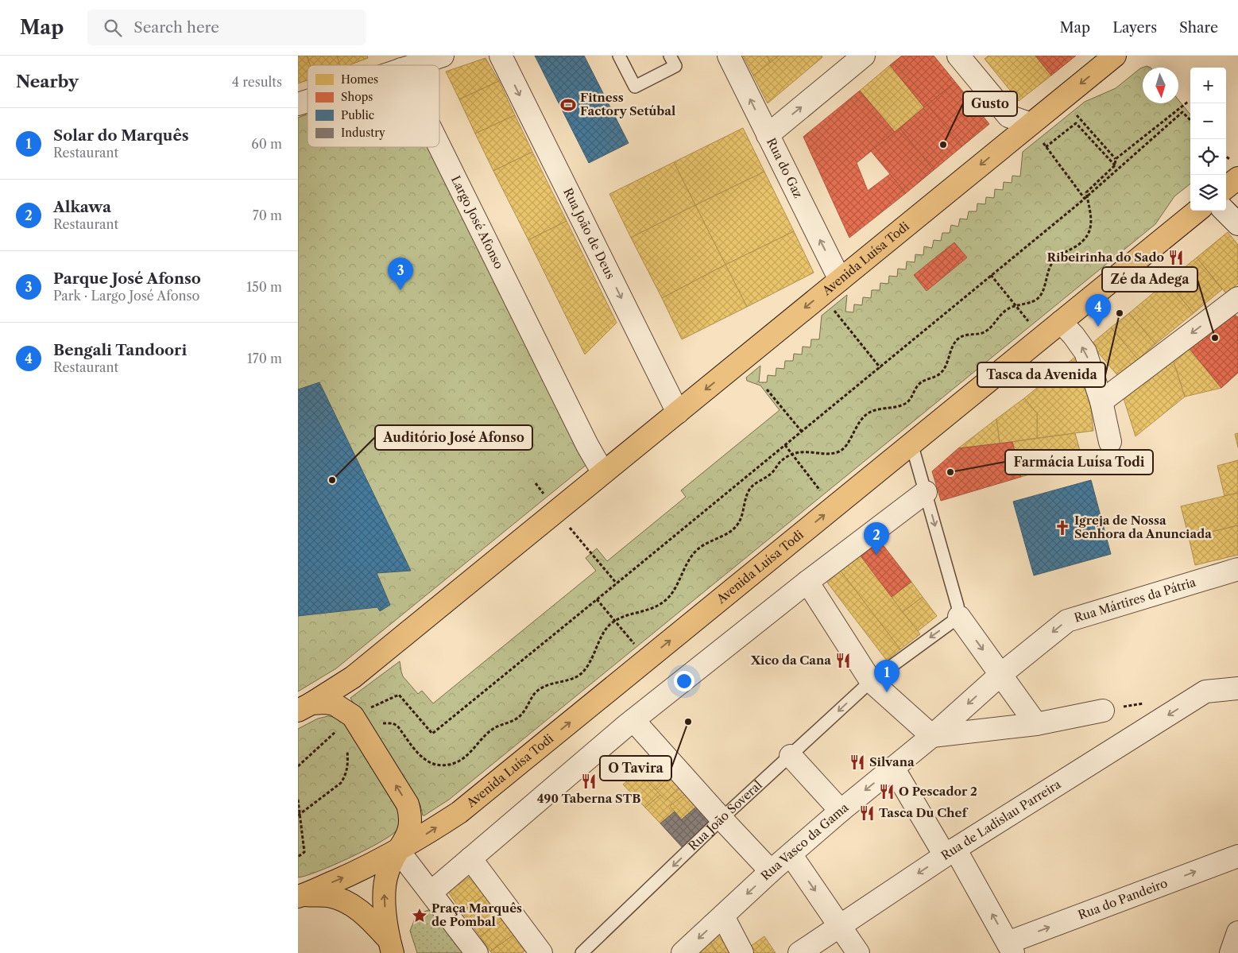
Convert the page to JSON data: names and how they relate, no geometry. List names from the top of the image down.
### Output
{
  "streets": {
    "main road": ["Avenida Luísa Todi"],
    "street": [
      "Rua do Gaz",
      "Largo José Afonso",
      "Rua João de Deus",
      "Rua Mártires da Pátria",
      "Rua de Ladislau Parreira",
      "Rua Vasco da Gama",
      "Rua do Pandeiro"
    ],
    "lane": ["Rua João Soveral"]
  },
  "crossings": [
    ["Rua do Gaz", "Avenida Luísa Todi"],
    ["Largo José Afonso", "Avenida Luísa Todi"],
    ["Rua João de Deus", "Avenida Luísa Todi"],
    ["Rua Mártires da Pátria", "Rua Vasco da Gama"]
  ],
  "one_way": [
    "Rua do Gaz",
    "Rua João de Deus",
    "Rua João Soveral",
    "Rua Vasco da Gama",
    "Rua do Pandeiro"
  ],
  "places": {
    "sports": ["Fitness Factory Setúbal"],
    "other": [
      "Gusto",
      "Tasca da Avenida",
      "Zé da Adega",
      "Farmácia Luísa Todi",
      "Auditório José Afonso",
      "O Tavira"
    ],
    "restaurant": [
      "Ribeirinha do Sado",
      "Xico da Cana",
      "Silvana",
      "490 Taberna STB",
      "O Pescador 2",
      "Tasca Du Chef"
    ],
    "church": ["Igreja de Nossa Senhora da Anunciada"],
    "place": ["Praça Marquês de Pombal"]
  },
  "legend": [
    "Homes",
    "Shops",
    "Public",
    "Industry"
  ],
  "north": "bottom",
  "page": {
    "header": "Map",
    "search": "Search here",
    "nav": ["Map", "Layers", "Share"],
    "heading": ["Nearby", "4 results"],
    "map_buttons": ["+", "−"],
    "list": [
      {
        "mark": "1",
        "name": "Solar do Marquês",
        "note": "Restaurant",
        "value": "60 m"
      },
      {
        "mark": "2",
        "name": "Alkawa",
        "note": "Restaurant",
        "value": "70 m"
      },
      {
        "mark": "3",
        "name": "Parque José Afonso",
        "note": "Park · Largo José Afonso",
        "value": "150 m"
      },
      {
        "mark": "4",
        "name": "Bengali Tandoori",
        "note": "Restaurant",
        "value": "170 m"
      }
    ],
    "pins": [
      "3",
      "4",
      "2",
      "1"
    ]
  }
}
